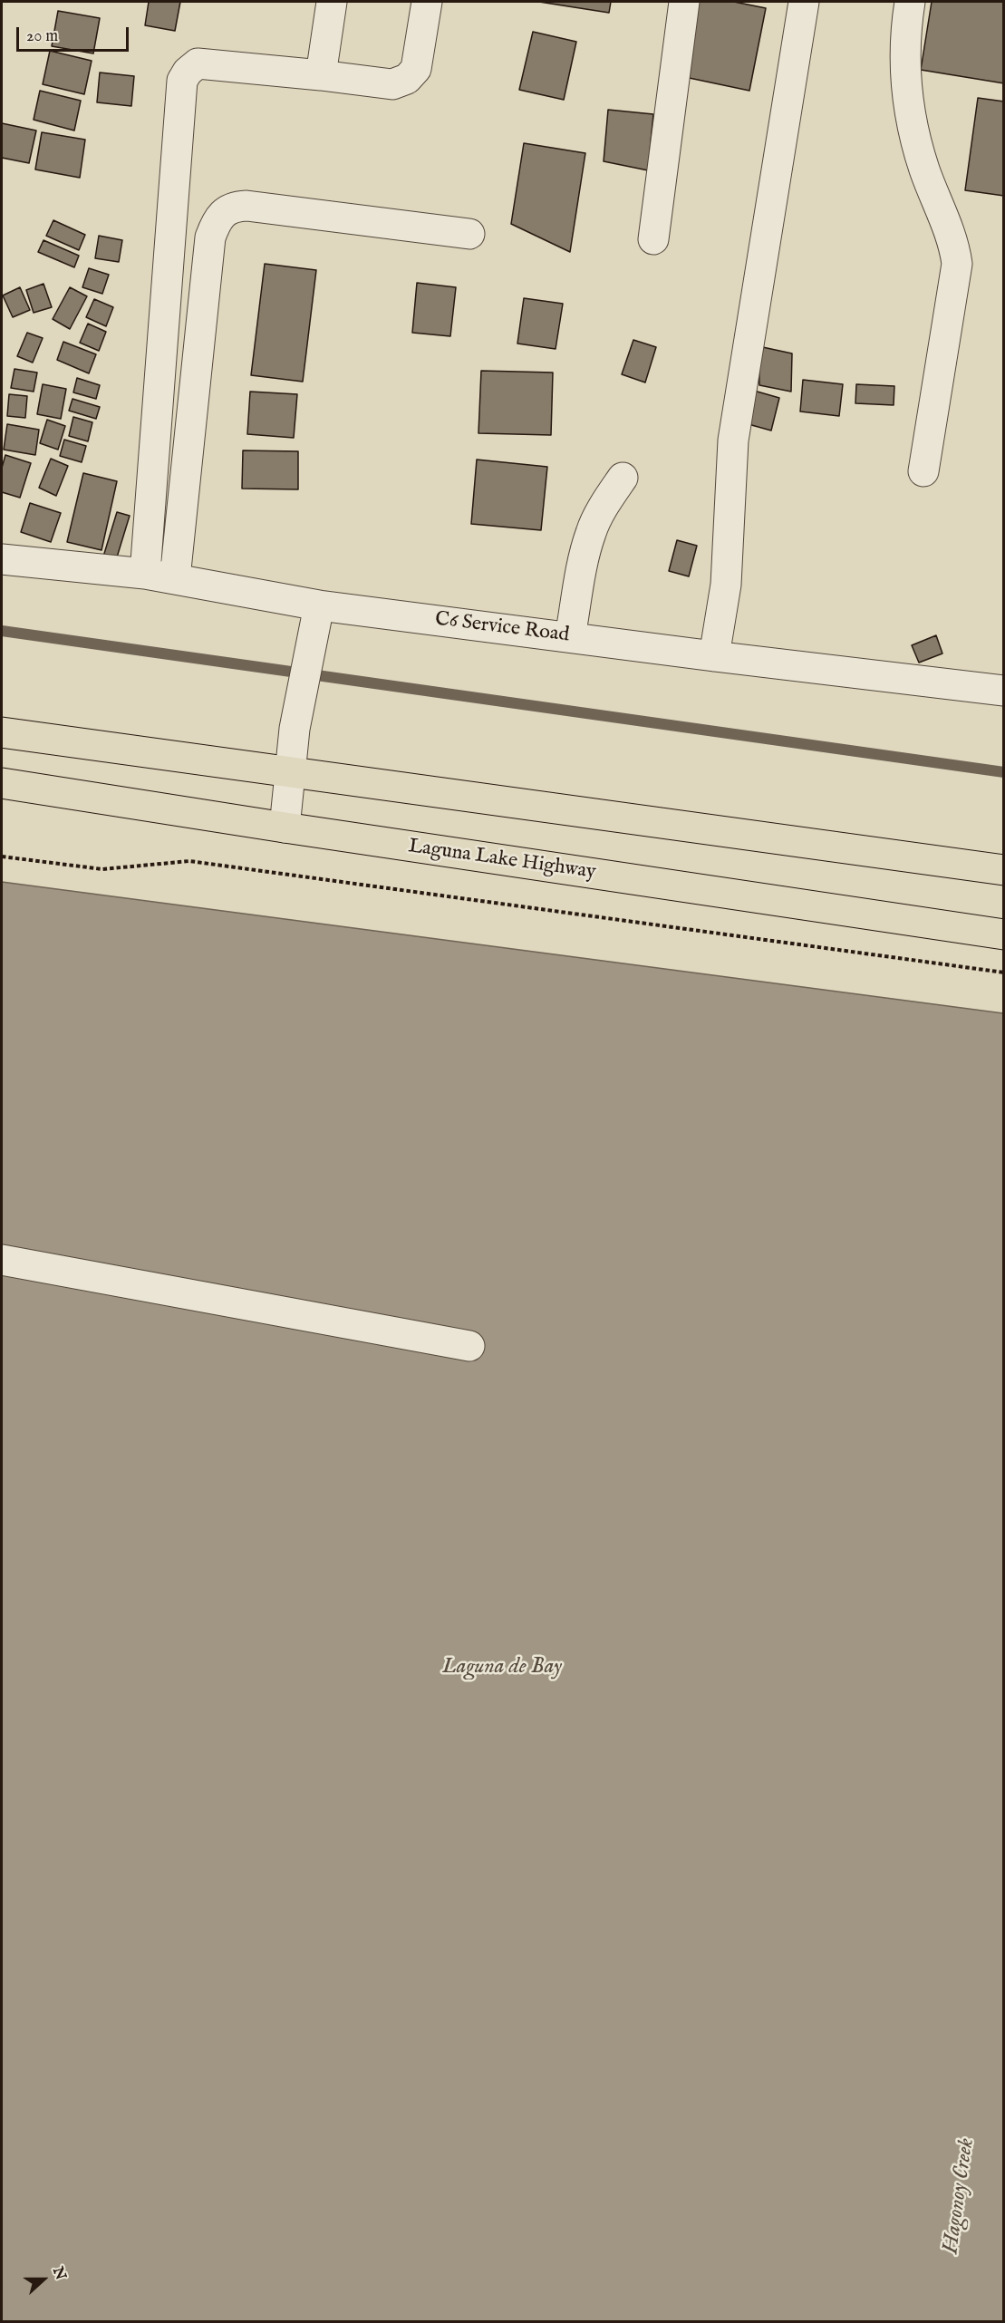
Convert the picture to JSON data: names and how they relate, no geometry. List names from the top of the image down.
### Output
{
  "streets": {
    "main road": ["Laguna Lake Highway"],
    "street": ["C6 Service Road"]
  },
  "water": ["Laguna de Bay", "Hagonoy Creek"],
  "scale_bar": "20 m",
  "north": "right"
}
